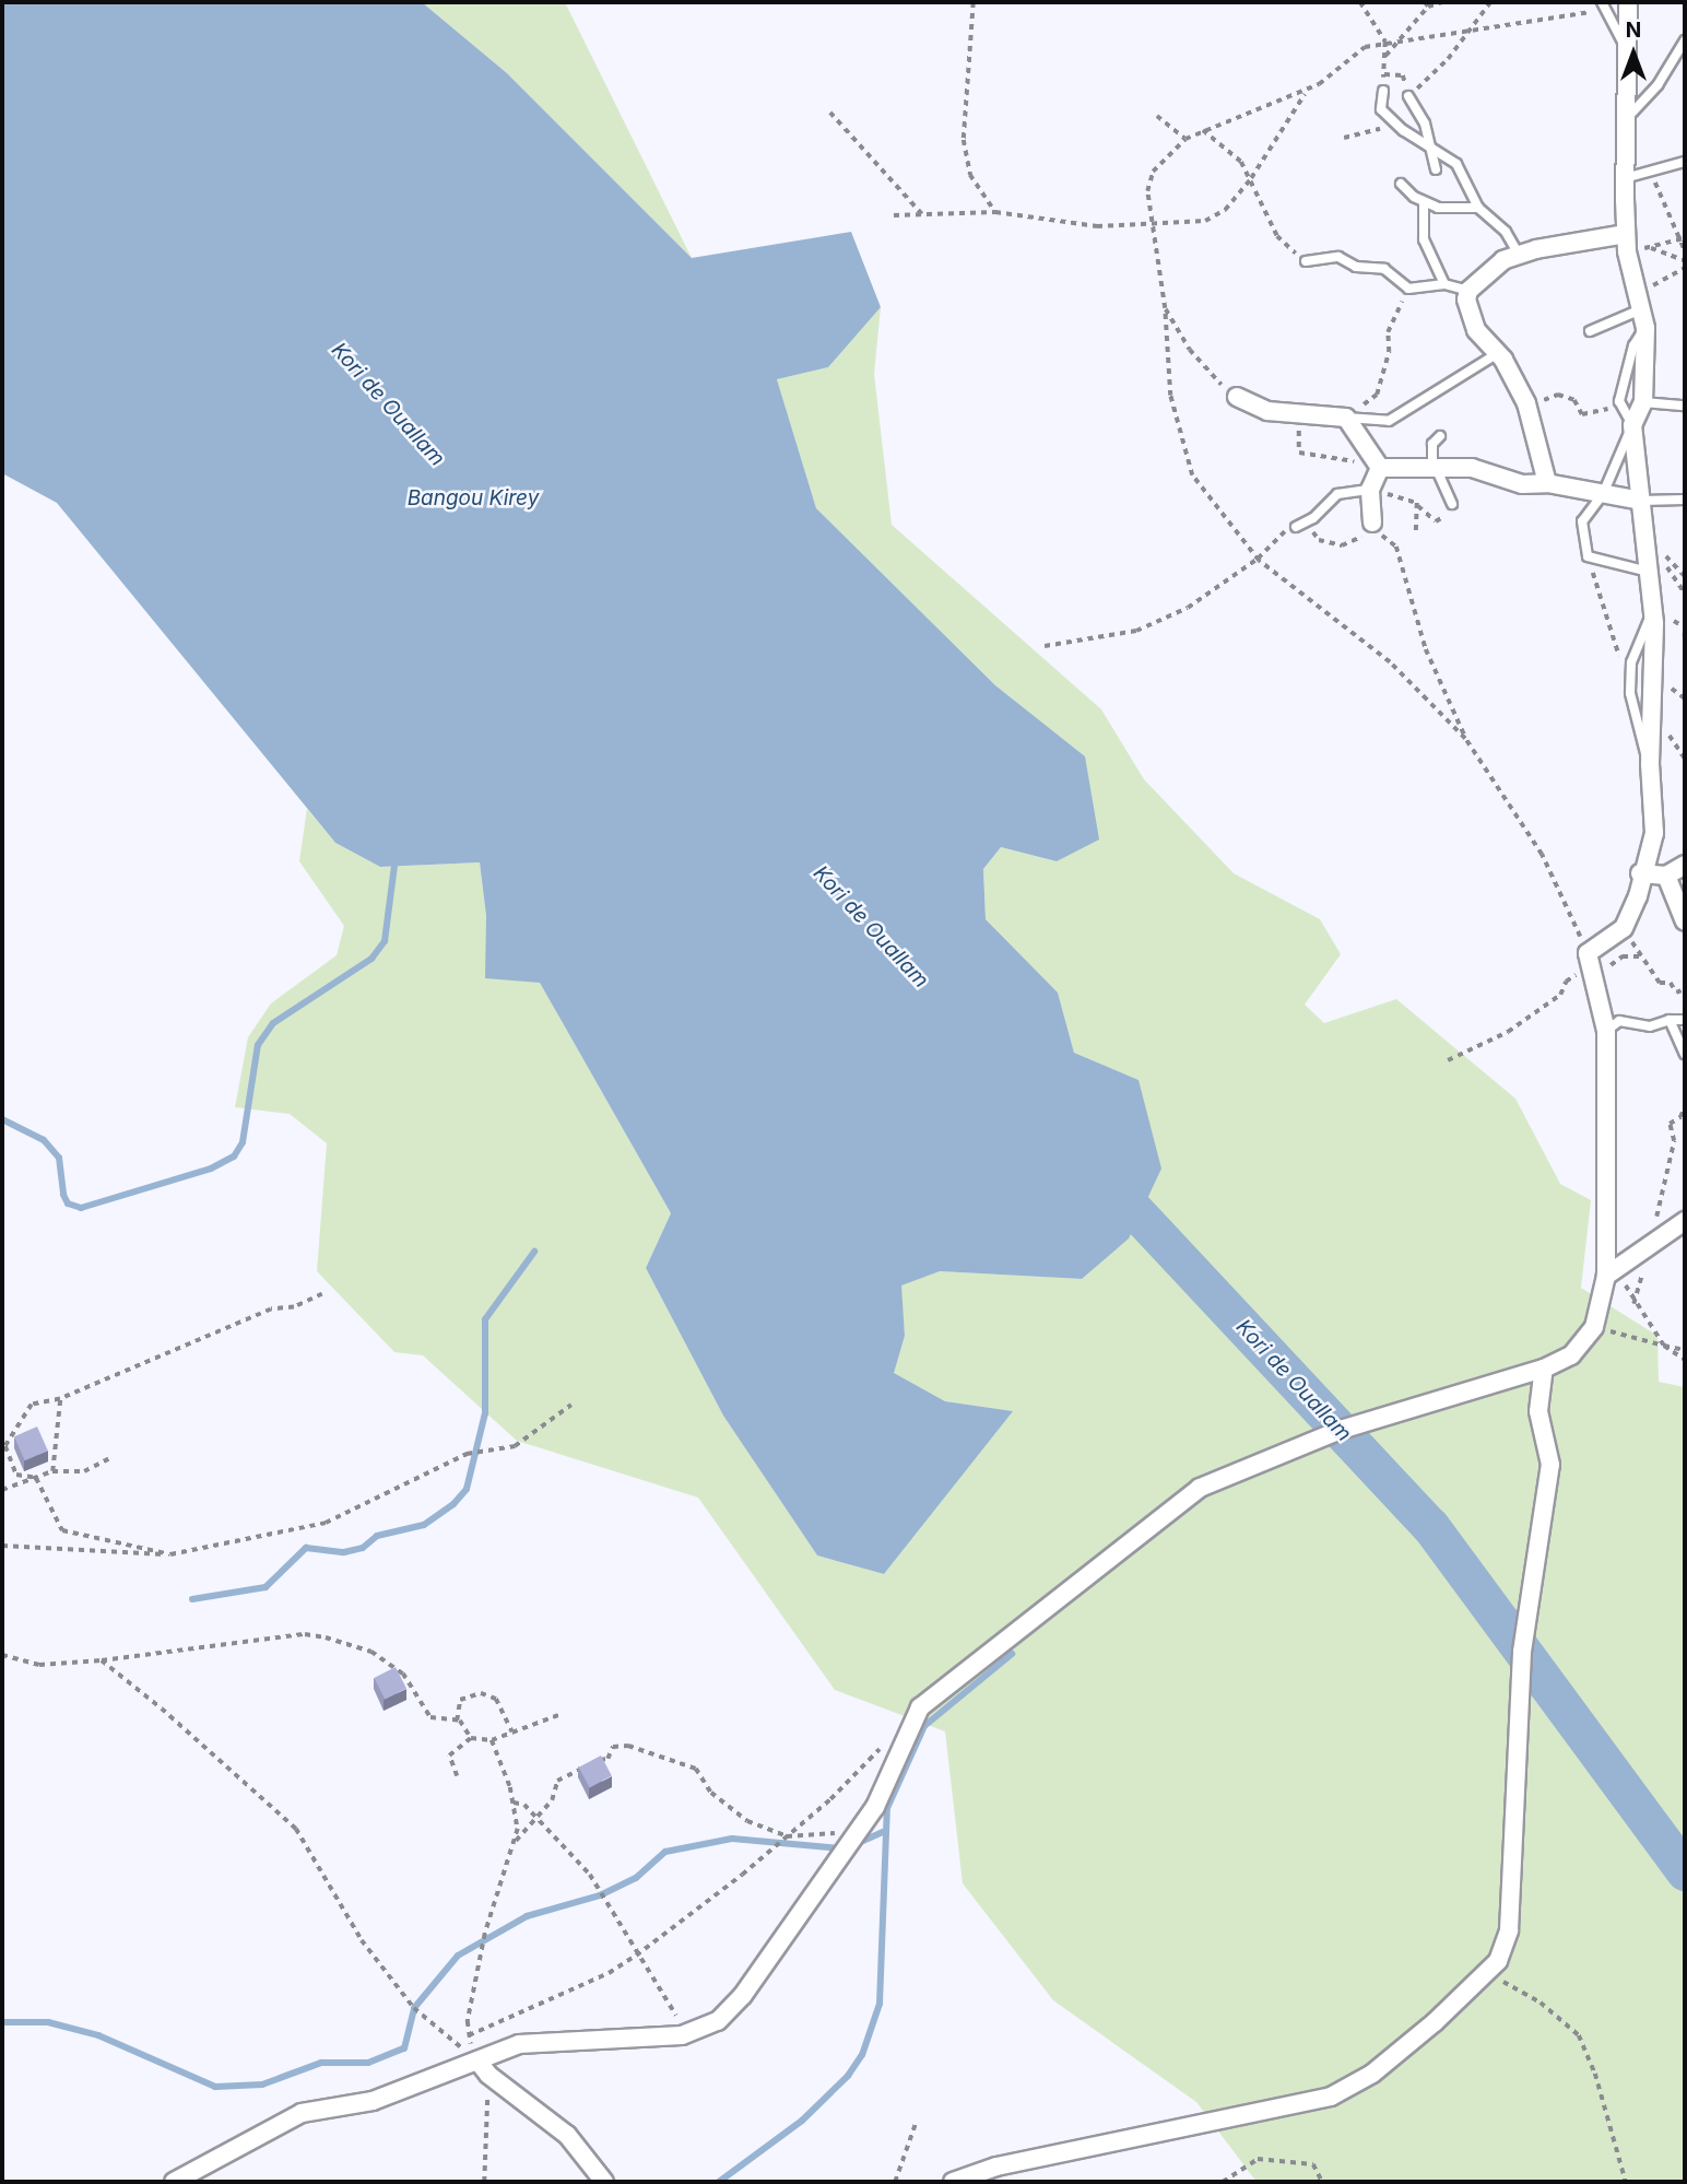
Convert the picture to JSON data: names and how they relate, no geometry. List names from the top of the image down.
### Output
{
  "water": ["Kori de Ouallam", "Bangou Kirey"],
  "north": "top"
}
